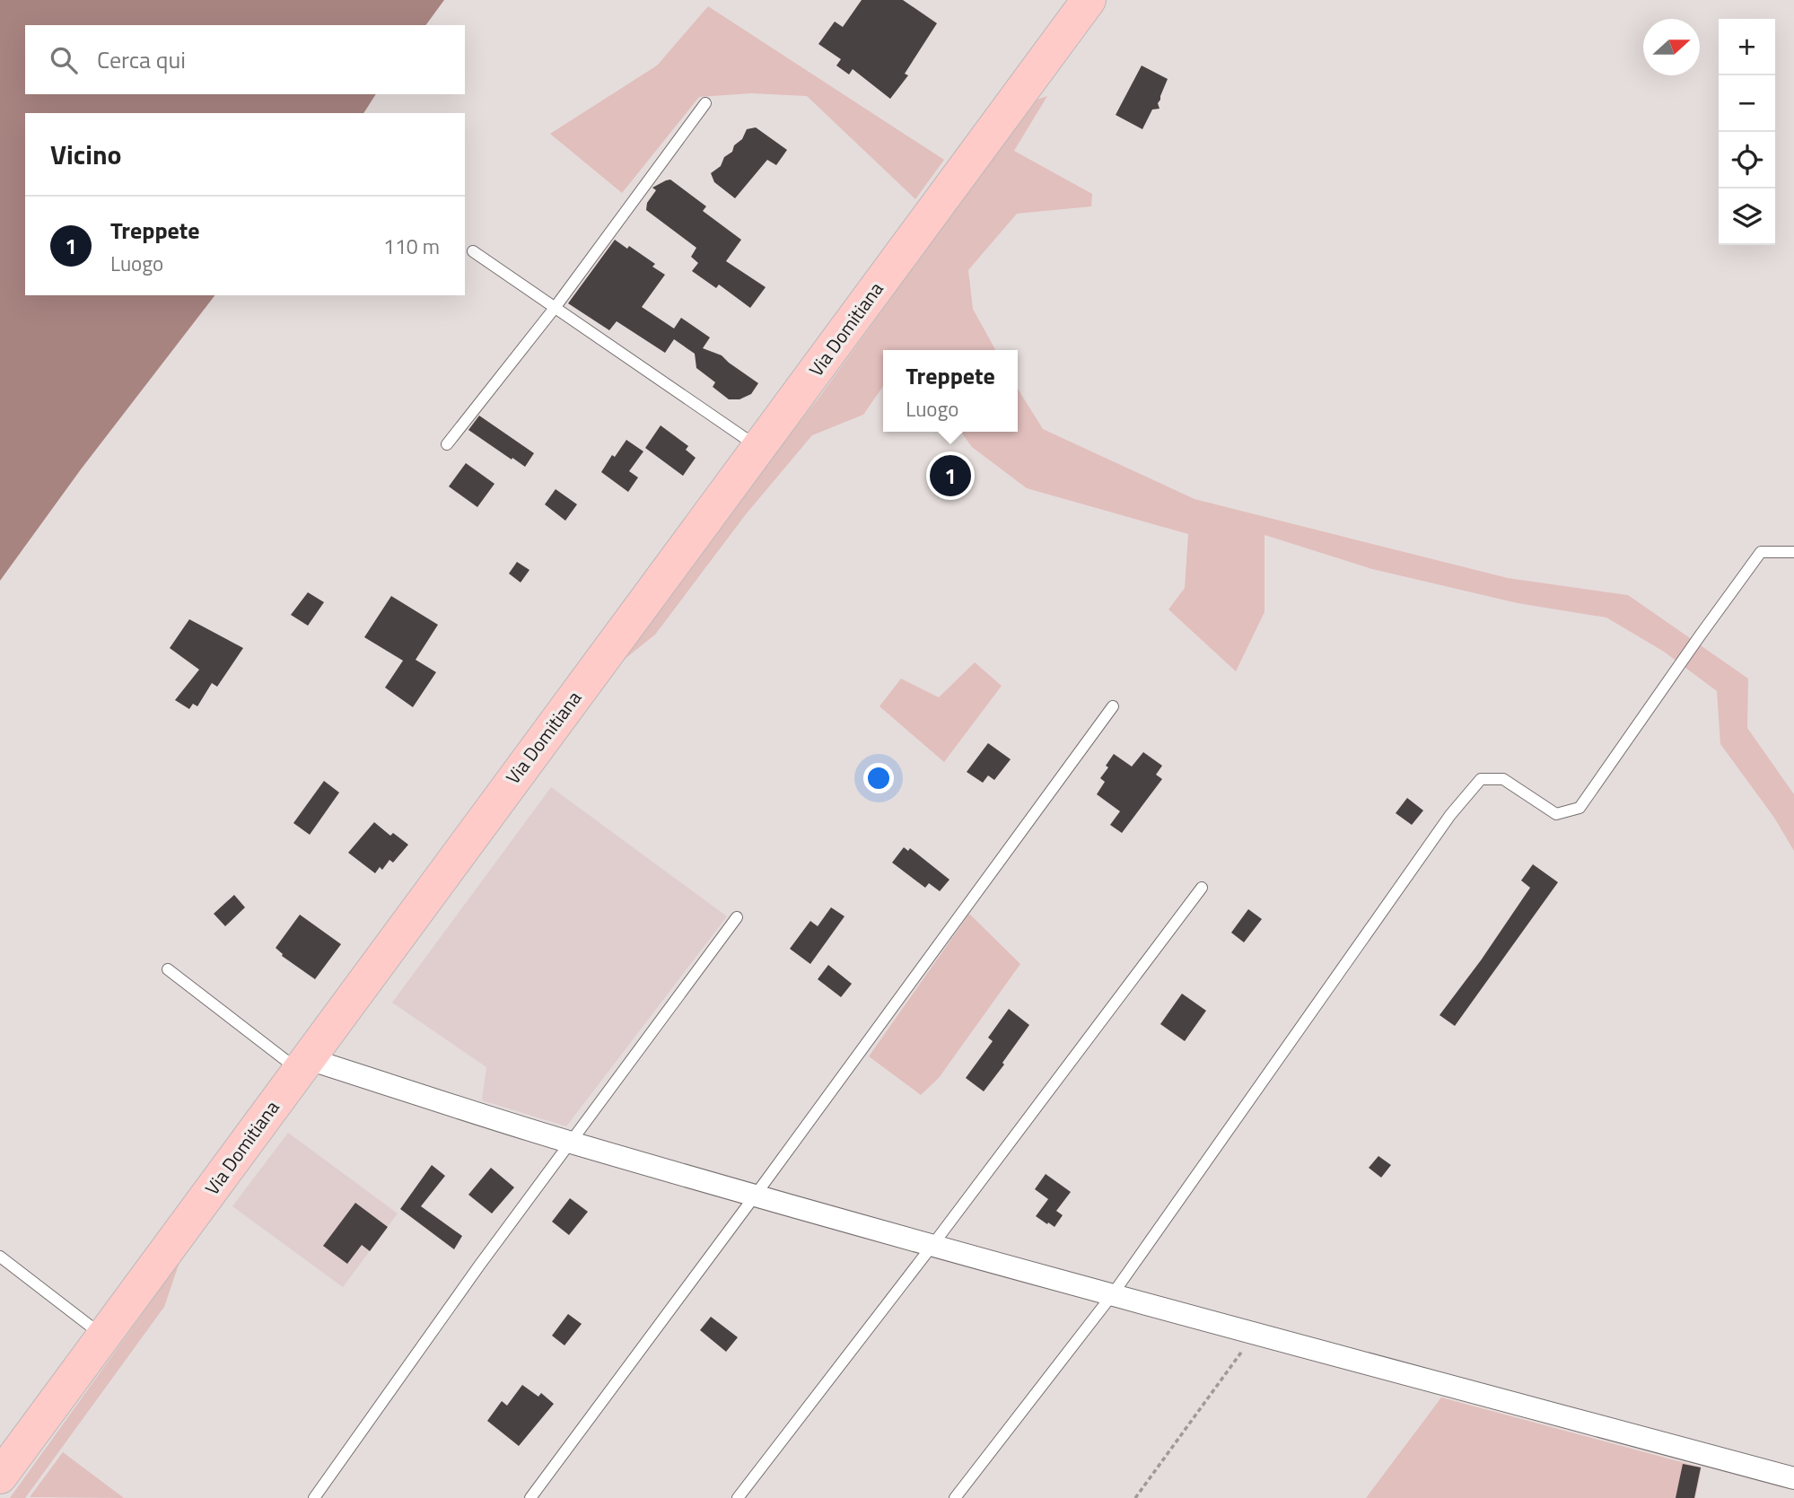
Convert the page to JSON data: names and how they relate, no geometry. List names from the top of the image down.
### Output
{
  "streets": {
    "main road": ["Via Domitiana"]
  },
  "north": "right",
  "page": {
    "map_buttons": ["+", "−"],
    "search": "Cerca qui",
    "heading": "Vicino",
    "list": [
      {
        "mark": "1",
        "name": "Treppete",
        "note": "Luogo",
        "value": "110 m"
      }
    ],
    "popup": ["Treppete", "Luogo"],
    "pins": "1"
  }
}
